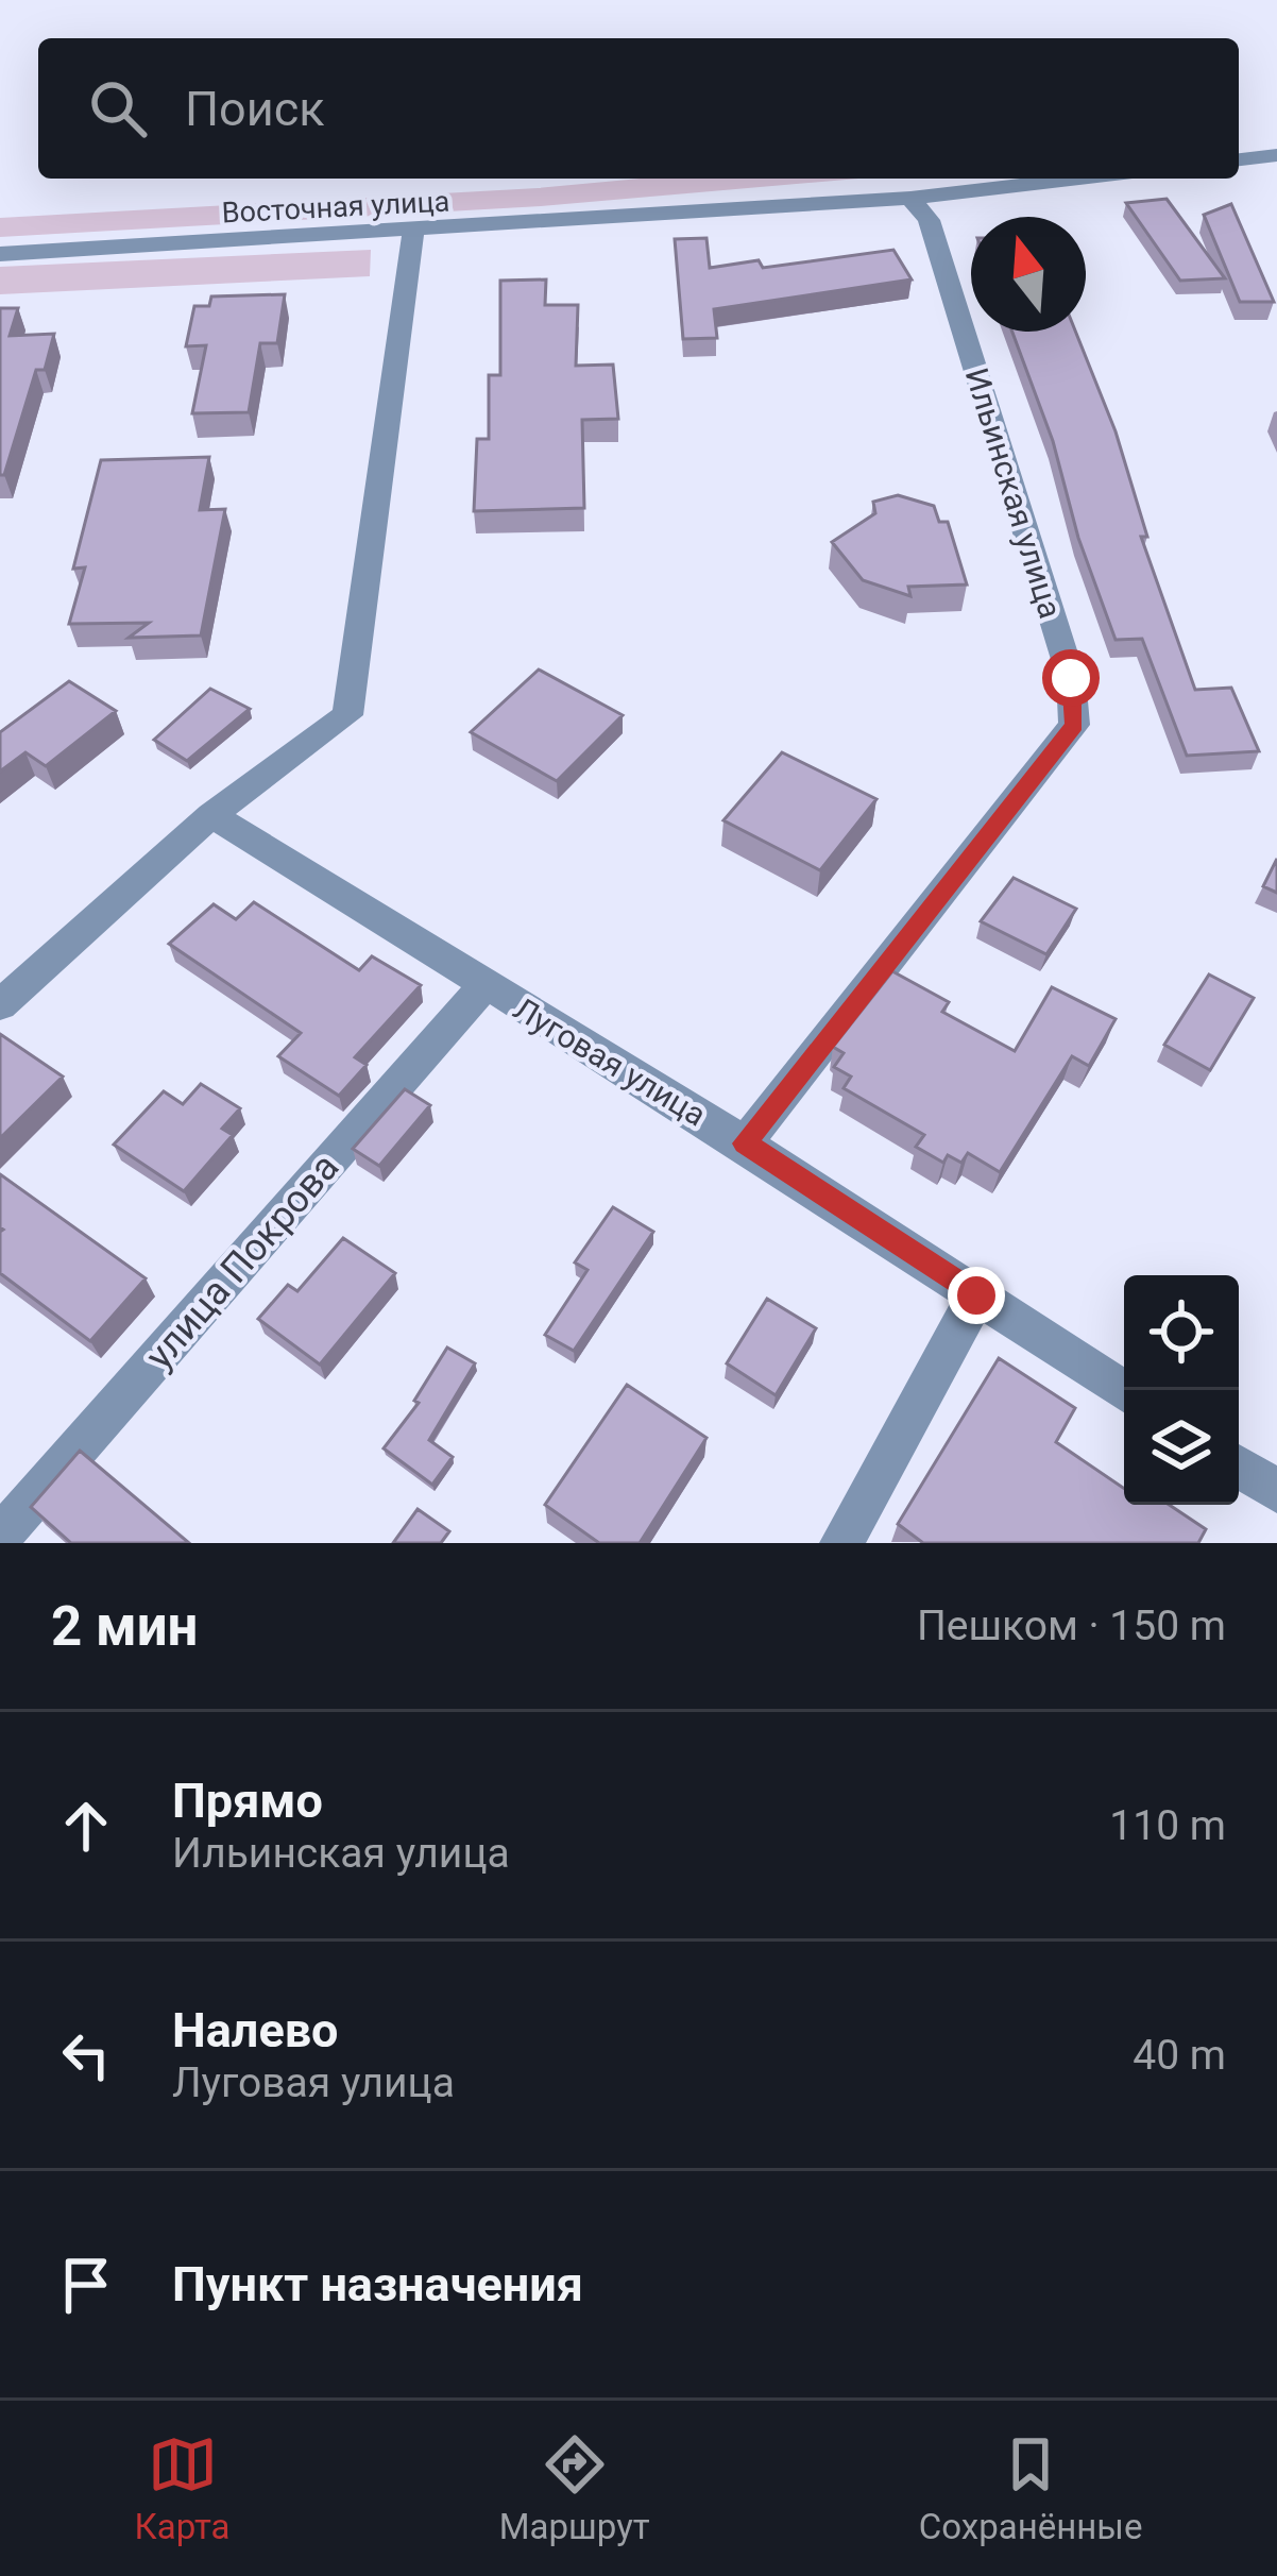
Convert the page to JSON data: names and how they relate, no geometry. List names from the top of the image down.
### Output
{
  "streets": {
    "street": [
      "Восточная улица",
      "Ильинская улица",
      "Луговая улица",
      "улица Покрова"
    ]
  },
  "crossings": [
    ["Восточная улица", "Ильинская улица"],
    ["Ильинская улица", "Луговая улица"],
    ["Луговая улица", "улица Покрова"]
  ],
  "north": "top",
  "page": {
    "search": "Поиск",
    "heading": ["2 мин", "Пешком · 150 m"],
    "list": [
      ["Прямо", "Ильинская улица", "110 m"],
      ["Налево", "Луговая улица", "40 m"],
      "Пункт назначения"
    ],
    "nav": ["Карта", "Маршрут", "Сохранённые"]
  }
}
